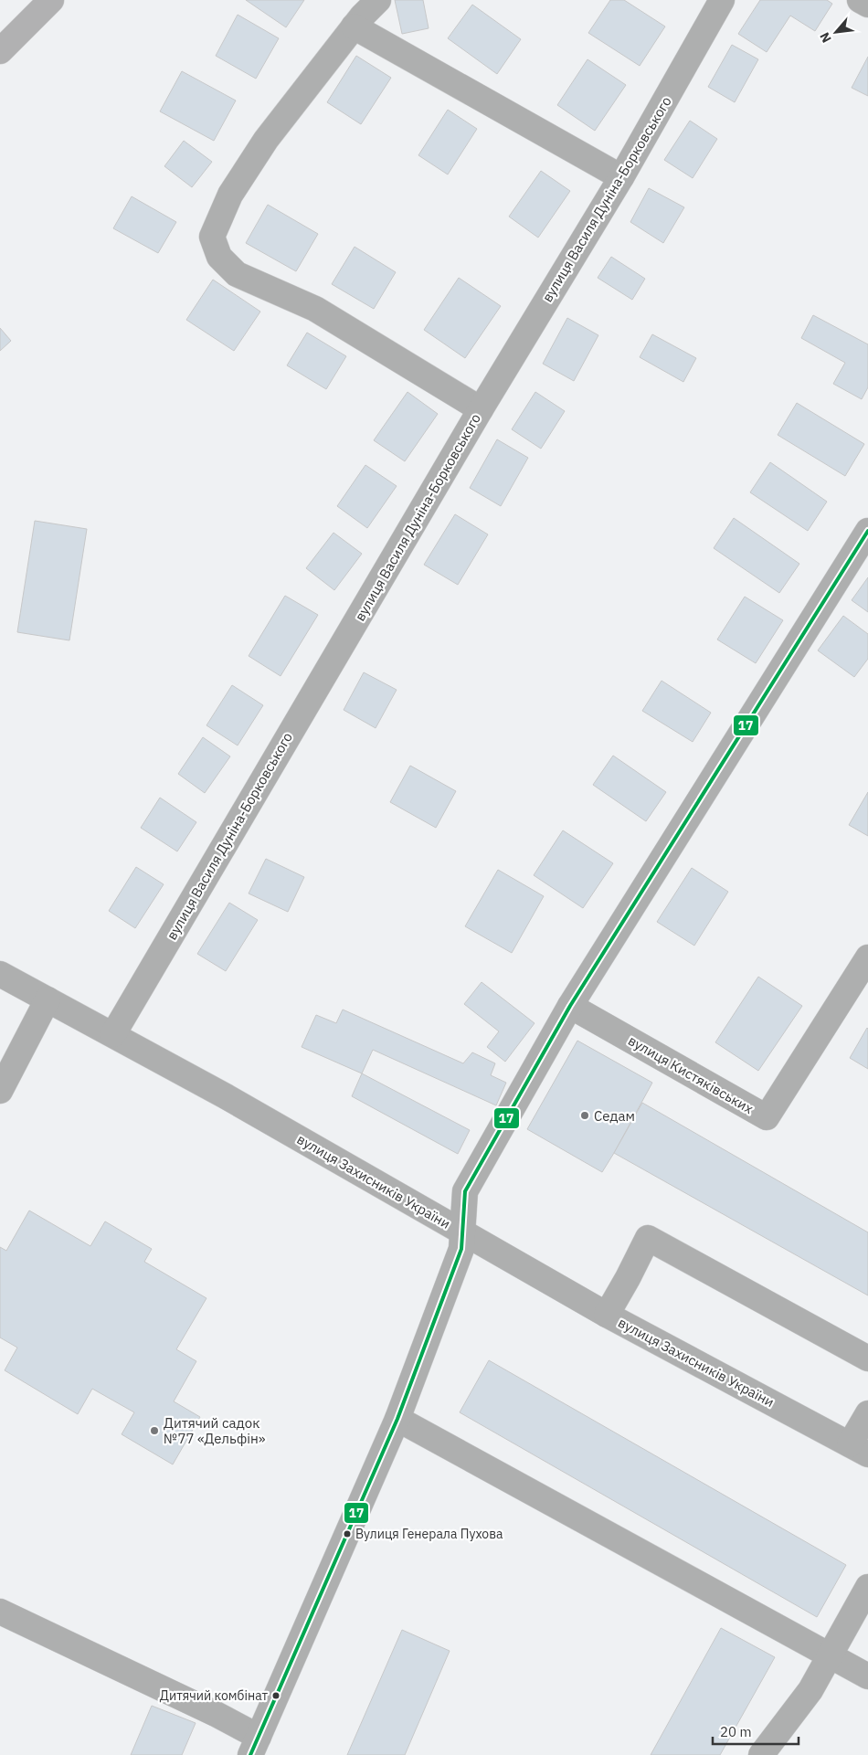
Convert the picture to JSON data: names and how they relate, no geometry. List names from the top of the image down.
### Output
{
  "streets": {
    "street": ["вулиця Василя Дуніна-Борковського", "вулиця Кистяківських", "вулиця Захисників України"]
  },
  "crossings": [
    ["вулиця Василя Дуніна-Борковського", "вулиця Захисників України"]
  ],
  "places": [
    "Седам",
    "Дитячий садок №77 «Дельфін»",
    "Вулиця Генерала Пухова",
    "Дитячий комбінат"
  ],
  "lines": ["transit line 17"],
  "scale_bar": "20 m",
  "north": "bottom left"
}
